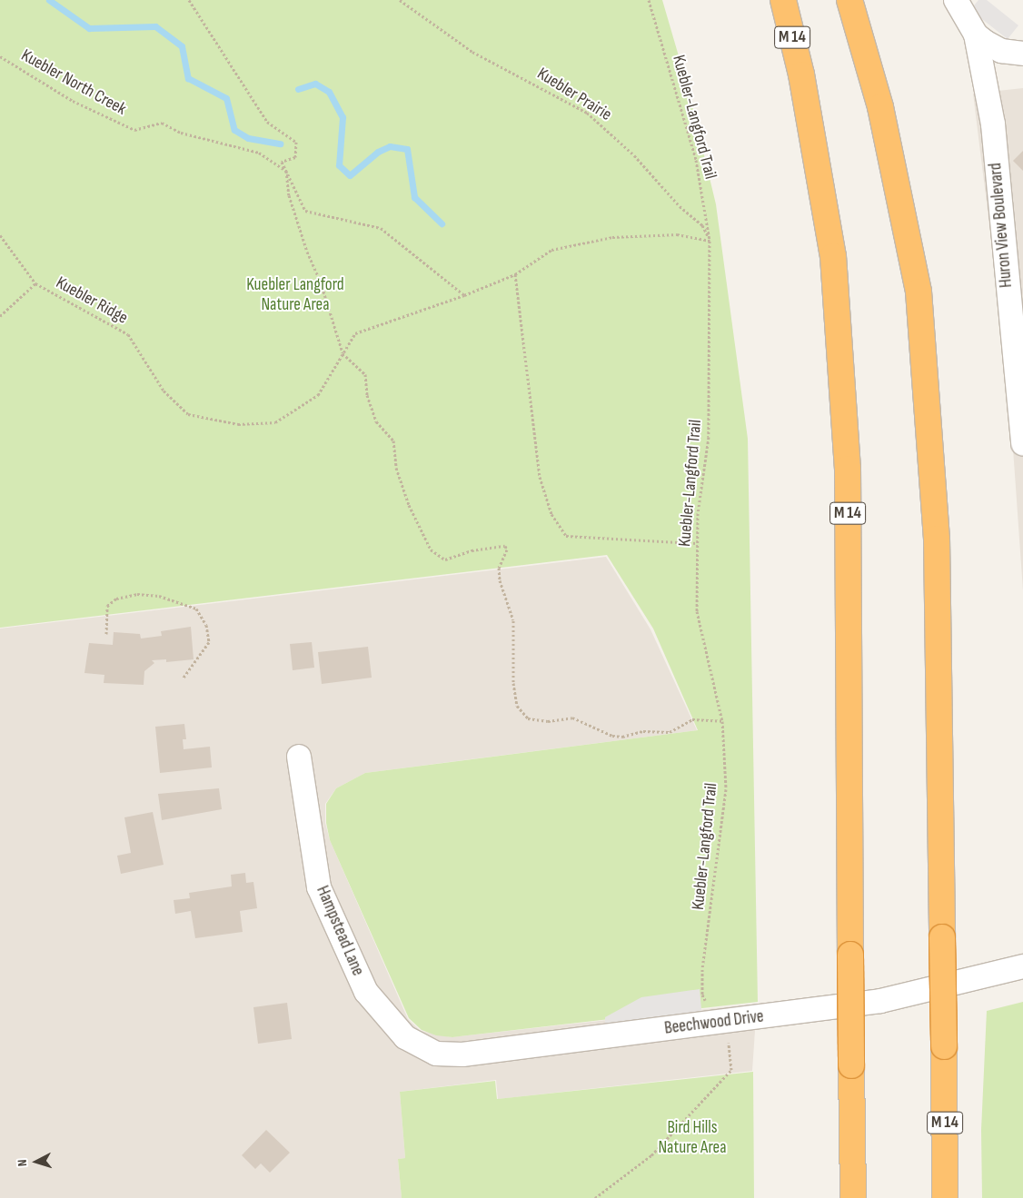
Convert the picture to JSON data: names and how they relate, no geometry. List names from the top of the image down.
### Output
{
  "streets": {
    "highway": ["M 14"],
    "street": ["Huron View Boulevard", "Hampstead Lane", "Beechwood Drive"],
    "path": [
      "Kuebler North Creek",
      "Kuebler Prairie",
      "Kuebler-Langford Trail",
      "Kuebler Ridge"
    ]
  },
  "crossings": [
    ["Kuebler Prairie", "Kuebler-Langford Trail"],
    ["Kuebler Prairie", "Kuebler Ridge"],
    ["Kuebler-Langford Trail", "Kuebler Ridge"],
    ["Kuebler-Langford Trail", "Beechwood Drive"],
    ["Hampstead Lane", "Beechwood Drive"]
  ],
  "parks": ["Kuebler Langford Nature Area", "Bird Hills Nature Area"],
  "north": "left"
}
